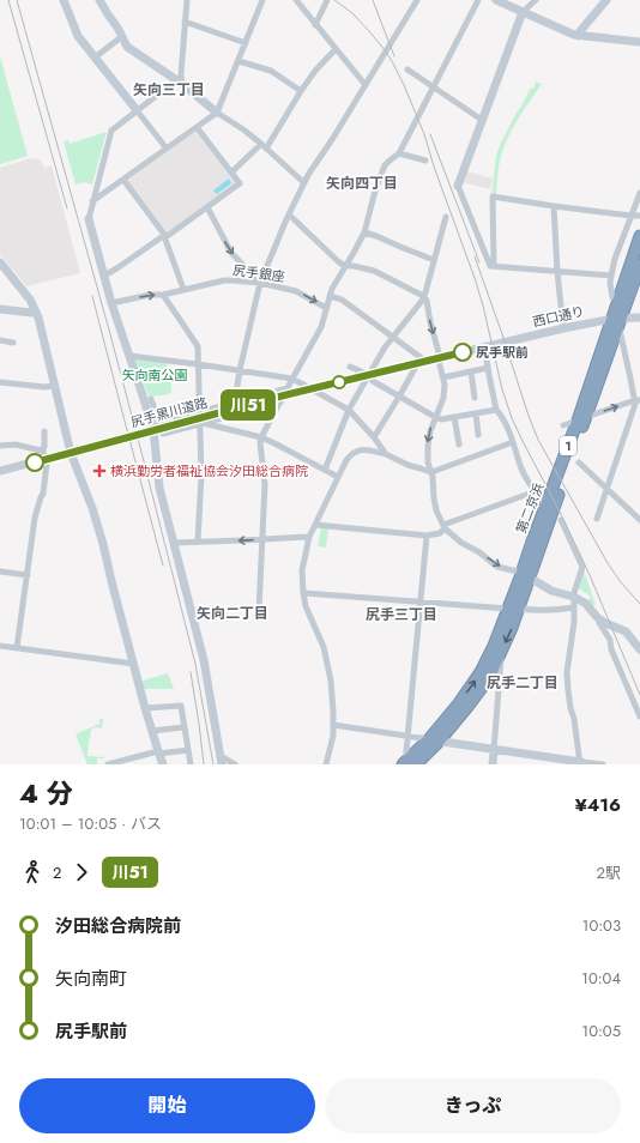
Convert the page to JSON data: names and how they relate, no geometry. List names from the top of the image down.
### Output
{
  "streets": {
    "highway": ["1", "第二京浜"],
    "street": ["尻手銀座", "西口通り", "尻手黒川道路"]
  },
  "crossings": [
    ["西口通り", "尻手黒川道路"],
    ["西口通り", "第二京浜"]
  ],
  "one_way": ["尻手銀座"],
  "districts": [
    "矢向三丁目",
    "矢向四丁目",
    "矢向二丁目",
    "尻手三丁目",
    "尻手二丁目"
  ],
  "parks": ["矢向南公園"],
  "places": {
    "other": ["尻手駅前"],
    "health": ["横浜勤労者福祉協会汐田総合病院"]
  },
  "lines": ["bus line 川51"],
  "page": {
    "on_map": "川51",
    "heading": ["4 分", "10:01 – 10:05 · バス", "¥416"],
    "legs": ["2", "川51", "2駅"],
    "list": [
      {
        "name": "汐田総合病院前",
        "value": "10:03"
      },
      {
        "name": "矢向南町",
        "value": "10:04"
      },
      {
        "name": "尻手駅前",
        "value": "10:05"
      }
    ],
    "buttons": ["開始", "きっぷ"]
  }
}
